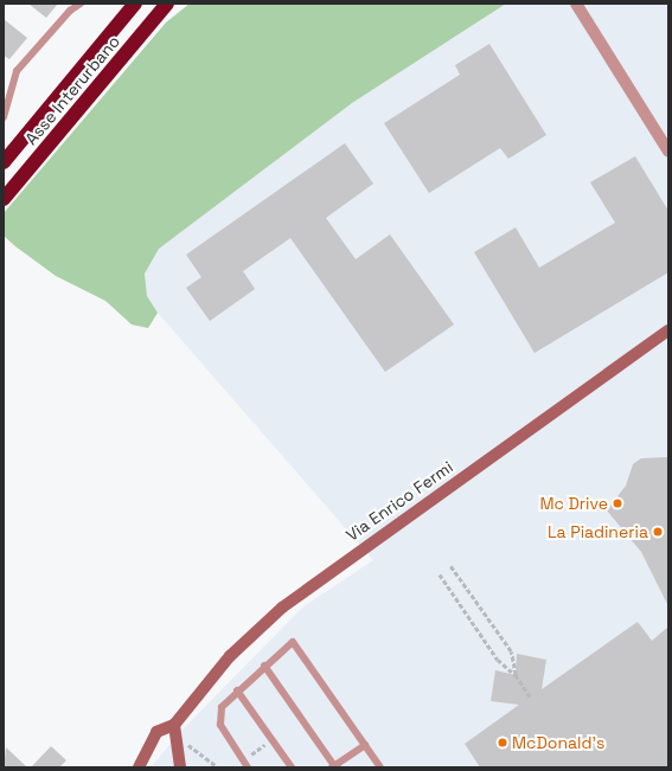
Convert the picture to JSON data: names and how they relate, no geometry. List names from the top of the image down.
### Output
{
  "streets": {
    "highway": ["Asse Interurbano"],
    "street": ["Via Enrico Fermi"]
  },
  "places": ["Mc Drive", "La Piadineria", "McDonald's"]
}
